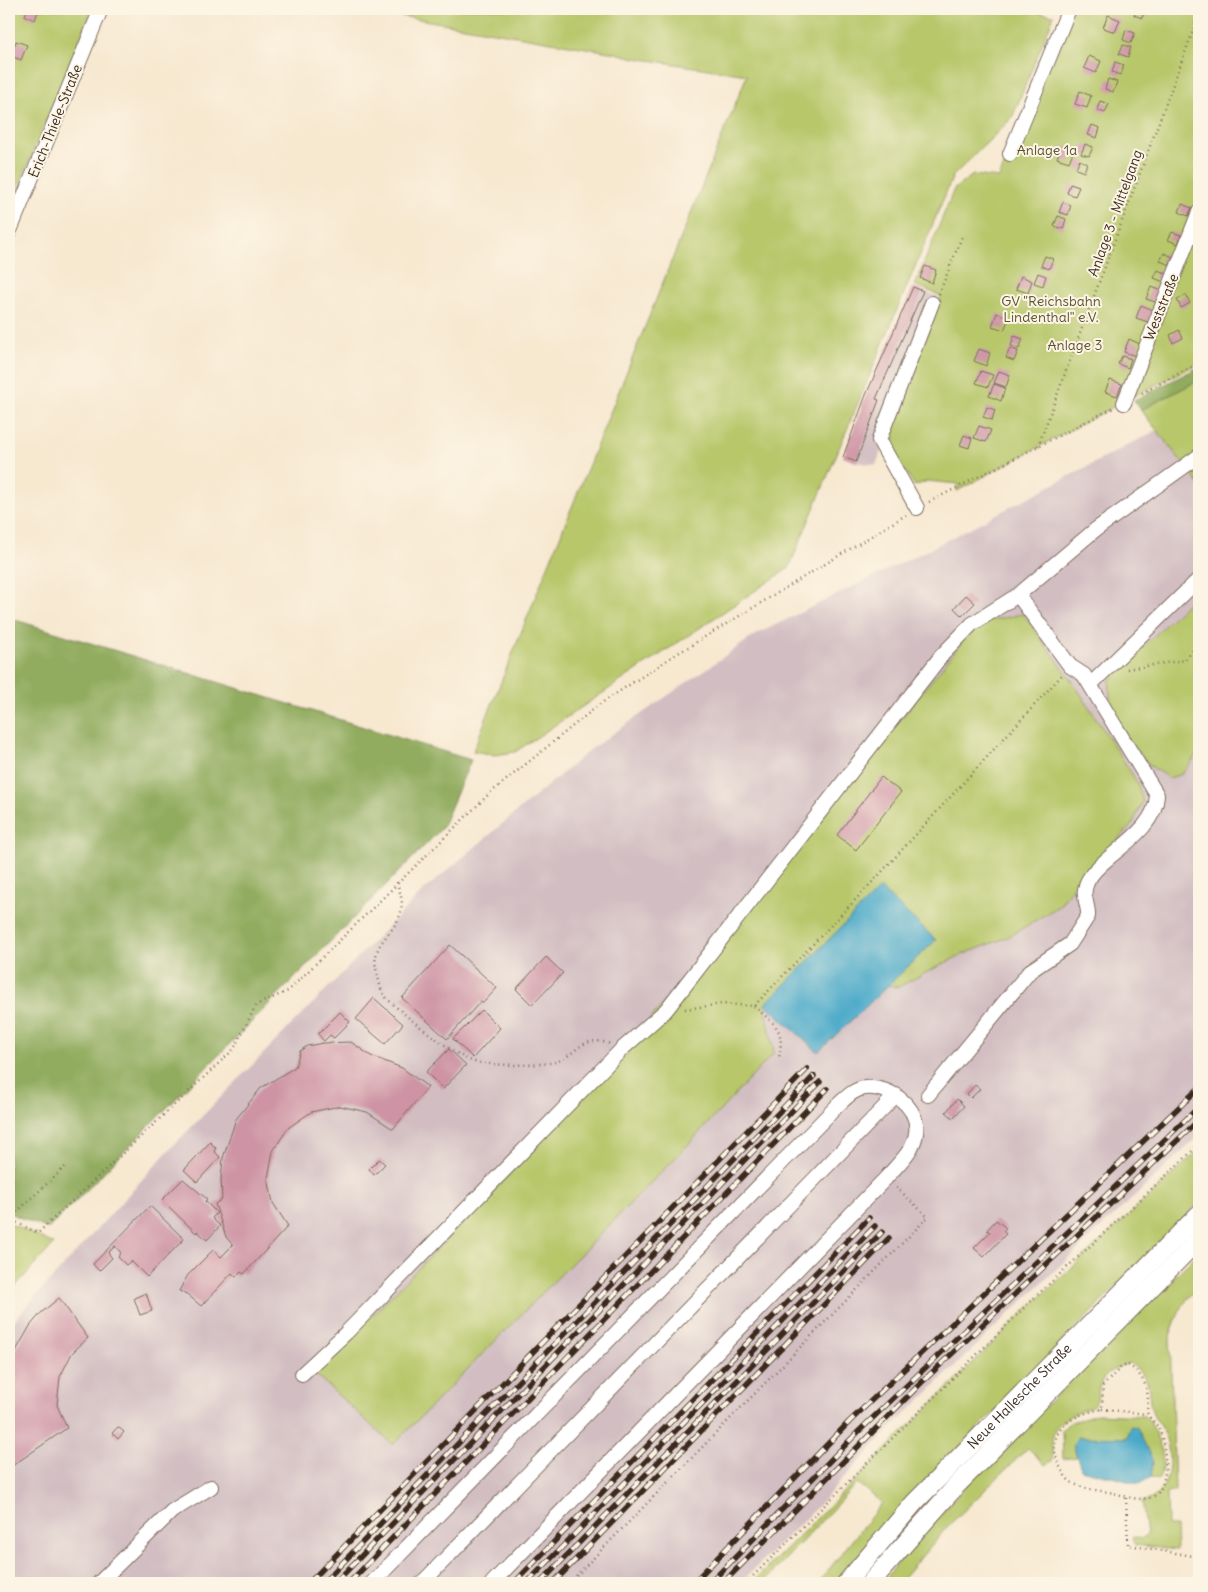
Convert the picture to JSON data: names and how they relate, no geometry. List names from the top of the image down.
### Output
{
  "streets": {
    "main road": ["Neue Hallesche Straße"],
    "street": ["Erich-Thiele-Straße", "Weststraße"],
    "path": ["Anlage 3 - Mittelgang"]
  },
  "parks": ["Anlage 1a", "GV \"Reichsbahn Lindenthal\" e.V.", "Anlage 3"]
}
